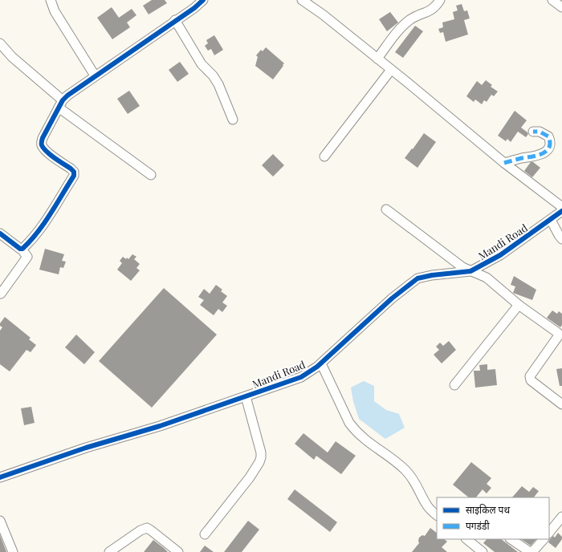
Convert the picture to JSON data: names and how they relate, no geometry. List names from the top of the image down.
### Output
{
  "streets": {
    "street": ["Mandi Road"]
  },
  "legend": ["साइकिल पथ", "पगडंडी"]
}
